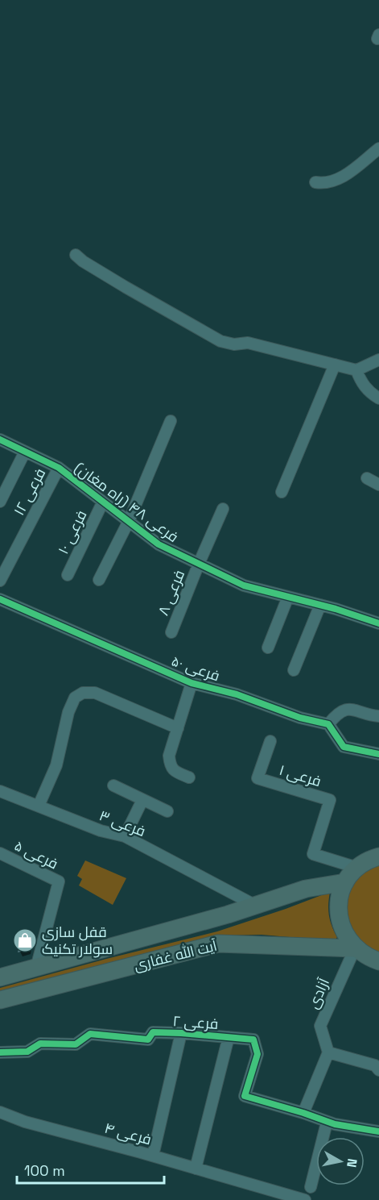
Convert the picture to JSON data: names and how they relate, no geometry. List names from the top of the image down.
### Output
{
  "streets": {
    "main road": ["آیت الله غفاری"],
    "street": [
      "فرعی ۱۲",
      "فرعی ۴۸ (راه مغان)",
      "فرعی ۱۰",
      "فرعی ۸",
      "فرعی ۵۰",
      "فرعی ۱",
      "فرعی ۳",
      "فرعی ۵",
      "آزادی",
      "فرعی ۲",
      "فرعی ۴"
    ]
  },
  "crossings": [
    ["فرعی ۱۲", "فرعی ۴۸ (راه مغان)"],
    ["فرعی ۴۸ (راه مغان)", "فرعی ۱۰"],
    ["فرعی ۴۸ (راه مغان)", "فرعی ۸"],
    ["فرعی ۳", "آیت الله غفاری"],
    ["فرعی ۵", "آیت الله غفاری"],
    ["آیت الله غفاری", "آزادی"]
  ],
  "places": {
    "shop": ["قفل سازی سولار تکنیک"]
  },
  "scale_bar": "100 m",
  "north": "right"
}
